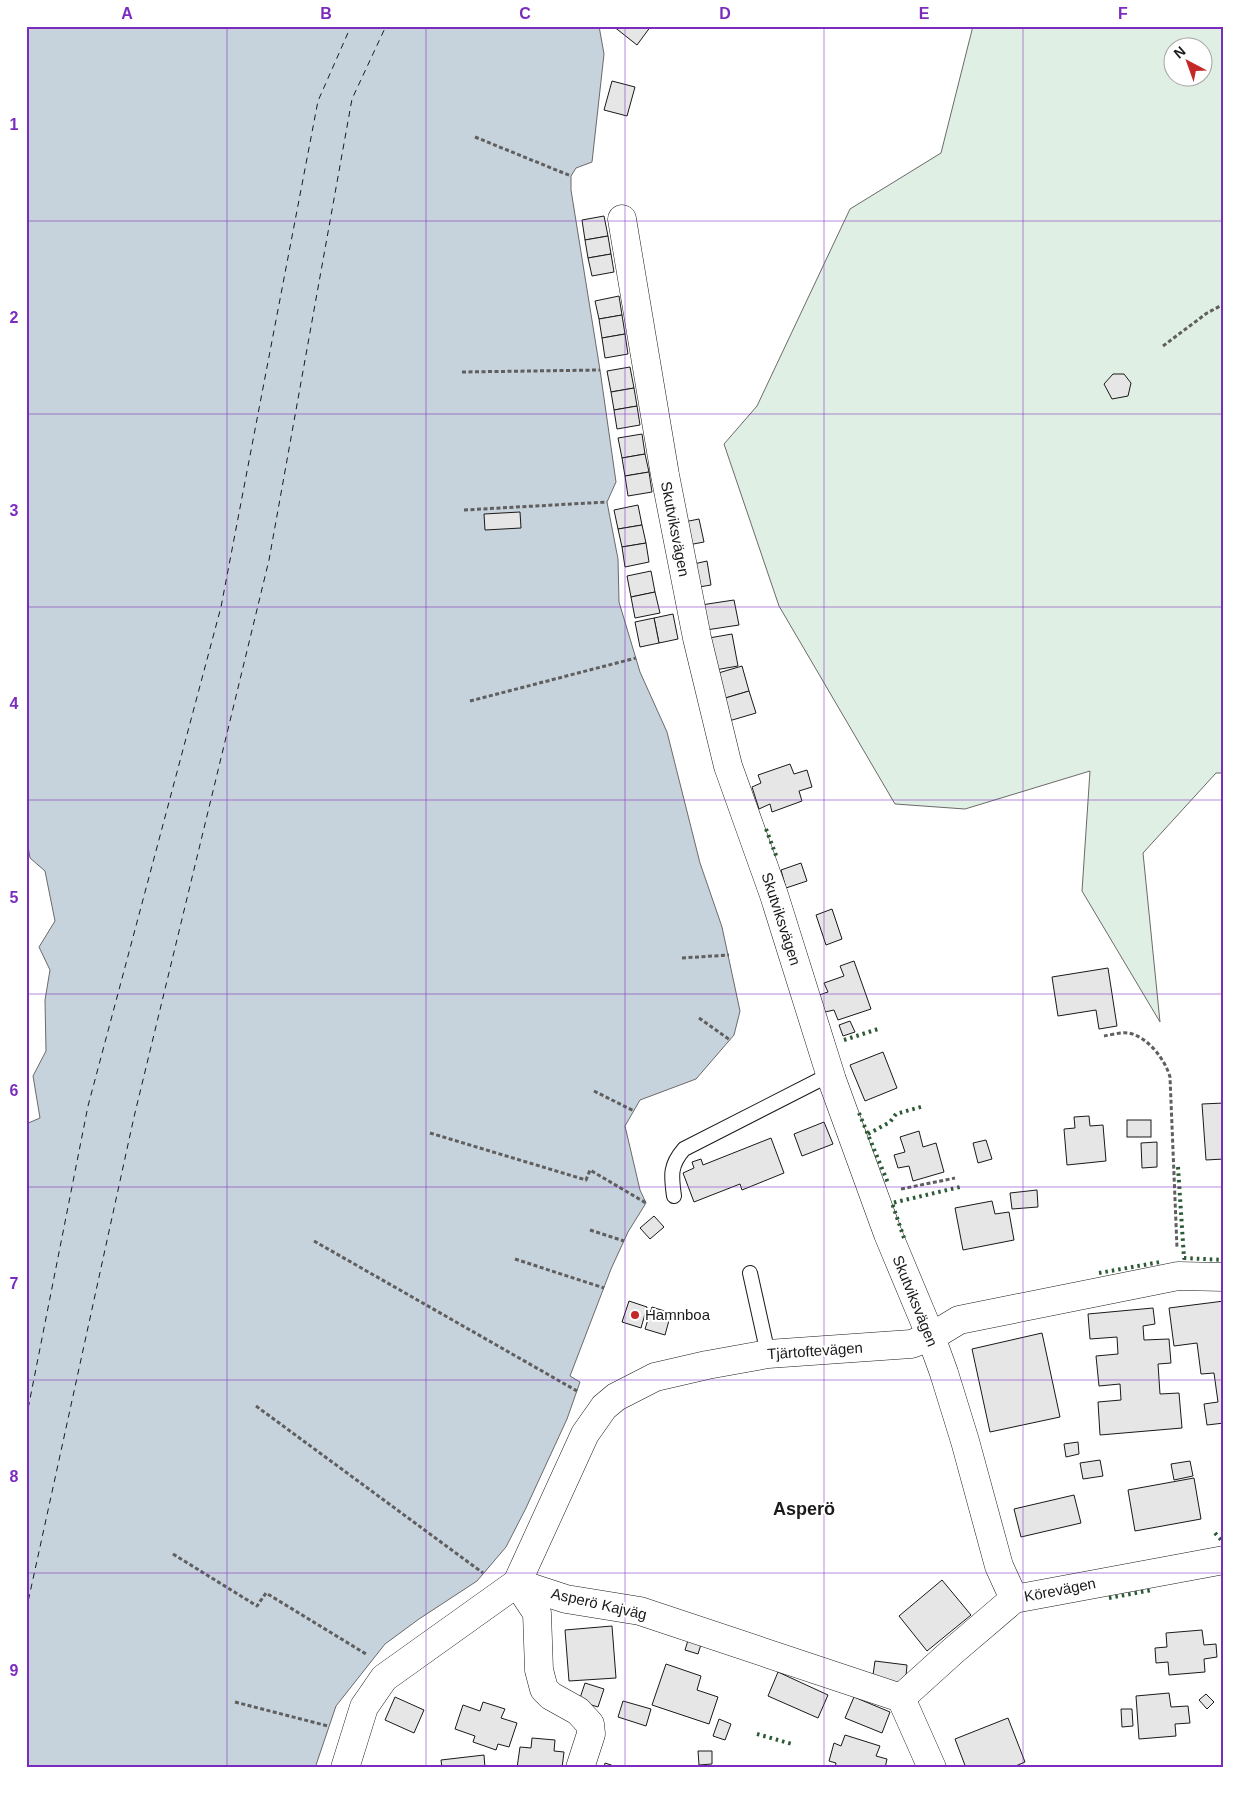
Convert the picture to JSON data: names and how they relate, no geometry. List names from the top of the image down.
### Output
{
  "streets": {
    "street": [
      "Skutviksvägen",
      "Tjärtoftevägen",
      "Körevägen",
      "Asperö Kajväg"
    ]
  },
  "crossings": [
    ["Skutviksvägen", "Tjärtoftevägen"],
    ["Skutviksvägen", "Körevägen"],
    ["Tjärtoftevägen", "Asperö Kajväg"],
    ["Körevägen", "Asperö Kajväg"]
  ],
  "districts": ["Asperö"],
  "places": ["Hamnboa"],
  "north": "top left",
  "grid": {
    "columns": [
      "A",
      "B",
      "C",
      "D",
      "E",
      "F"
    ],
    "rows": [
      "1",
      "2",
      "3",
      "4",
      "5",
      "6",
      "7",
      "8",
      "9"
    ]
  }
}
